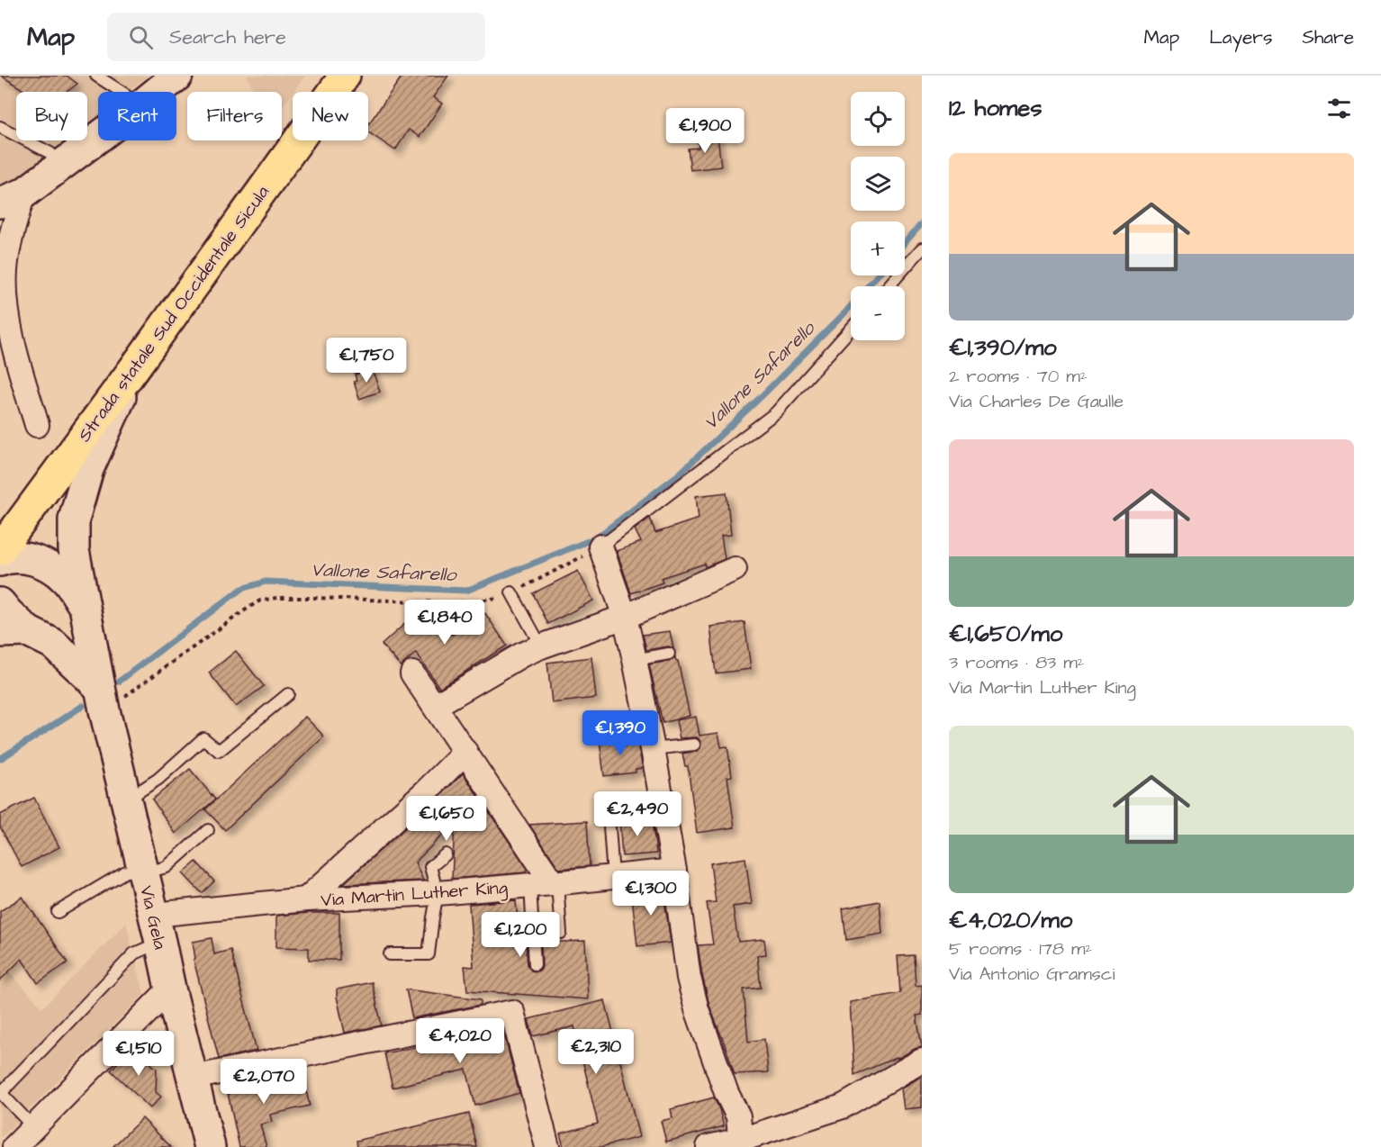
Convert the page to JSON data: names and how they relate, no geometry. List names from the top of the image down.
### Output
{
  "streets": {
    "main road": ["Strada statale Sud Occidentale Sicula", "Via Gela"],
    "street": ["Via Martin Luther King"]
  },
  "crossings": [
    ["Strada statale Sud Occidentale Sicula", "Via Gela"],
    ["Via Martin Luther King", "Via Gela"]
  ],
  "water": ["Vallone Safarello"],
  "page": {
    "header": "Map",
    "search": "Search here",
    "nav": ["Map", "Layers", "Share"],
    "heading": "12 homes",
    "map_buttons": ["+", "−"],
    "chip": [
      "Buy",
      "Rent",
      "Filters",
      "New"
    ],
    "price": [
      "€1,900",
      "€1,750",
      "€1,840",
      "€1,390",
      "€2,490",
      "€1,650",
      "€1,300",
      "€1,200",
      "€4,020",
      "€2,310",
      "€1,510",
      "€2,070"
    ],
    "list": [
      {
        "name": "€1,390/mo",
        "note": "2 rooms · 70 m² · Via Charles De Gaulle"
      },
      {
        "name": "€1,650/mo",
        "note": "3 rooms · 83 m² · Via Martin Luther King"
      },
      {
        "name": "€4,020/mo",
        "note": "5 rooms · 178 m² · Via Antonio Gramsci"
      }
    ]
  }
}
